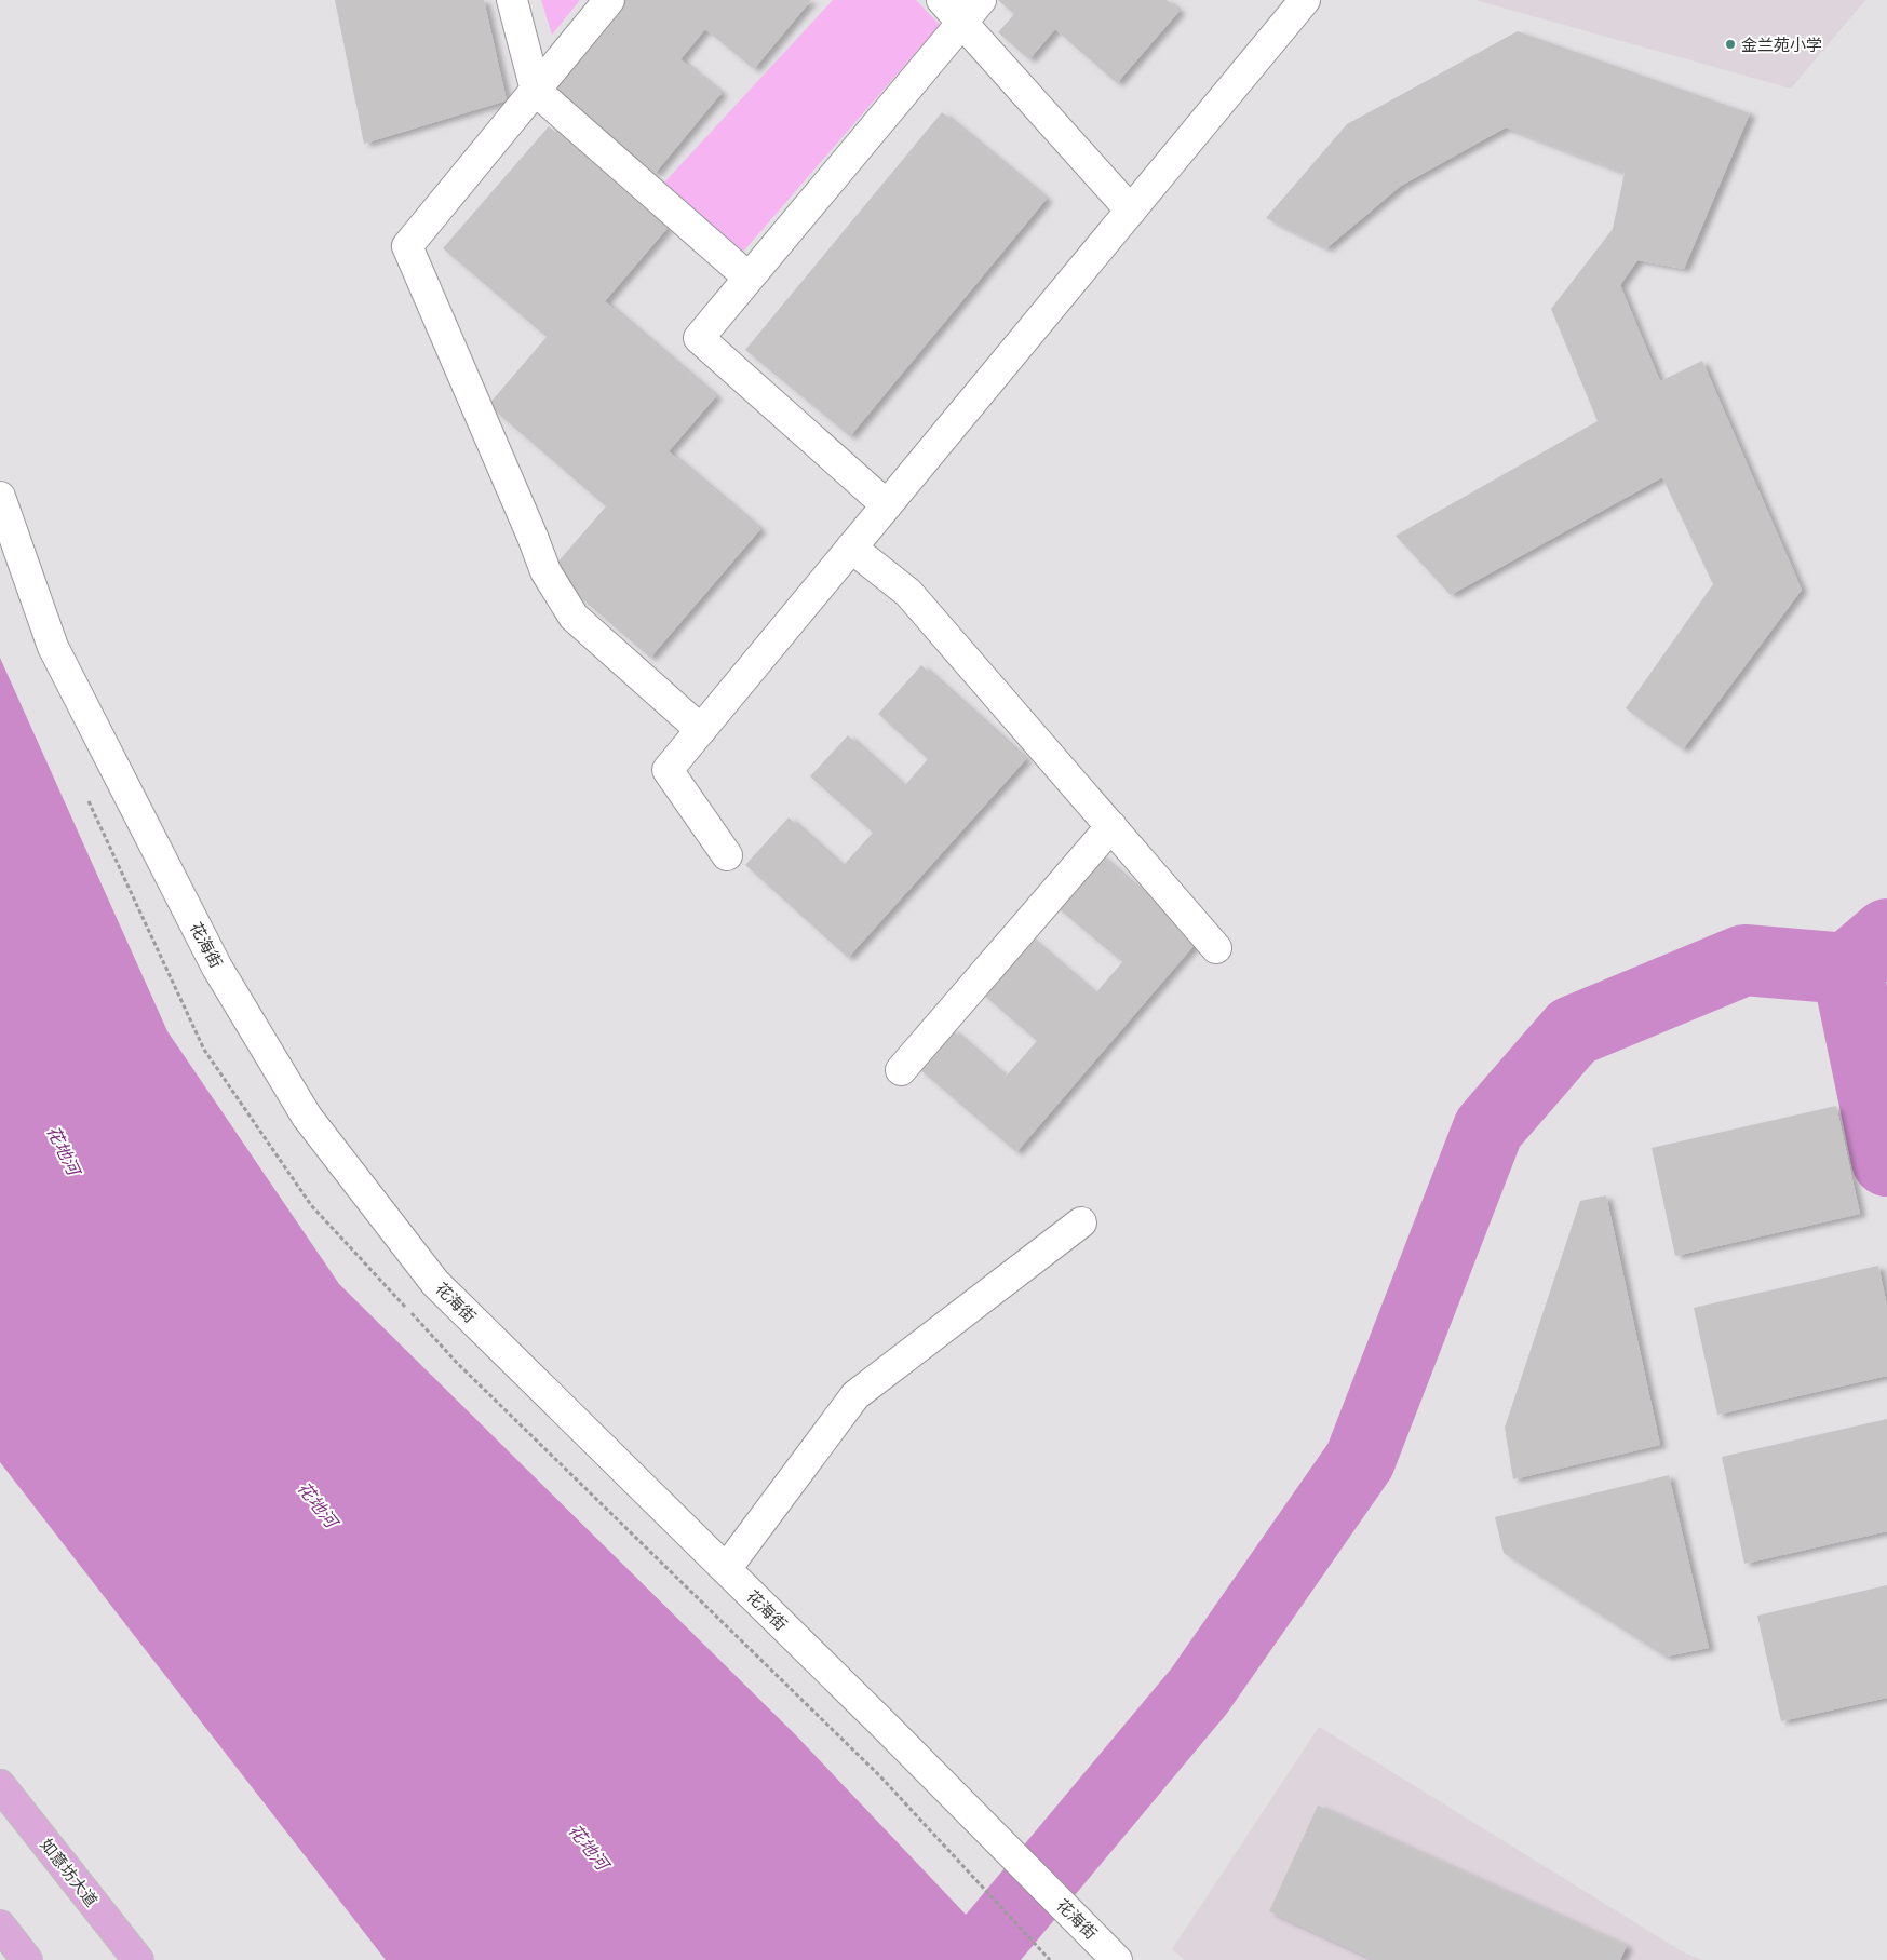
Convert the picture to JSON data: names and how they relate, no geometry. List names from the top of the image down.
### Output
{
  "streets": {
    "main road": ["如意坊大道"],
    "street": ["花海街"]
  },
  "water": ["花地河"],
  "places": ["金兰苑小学"]
}
